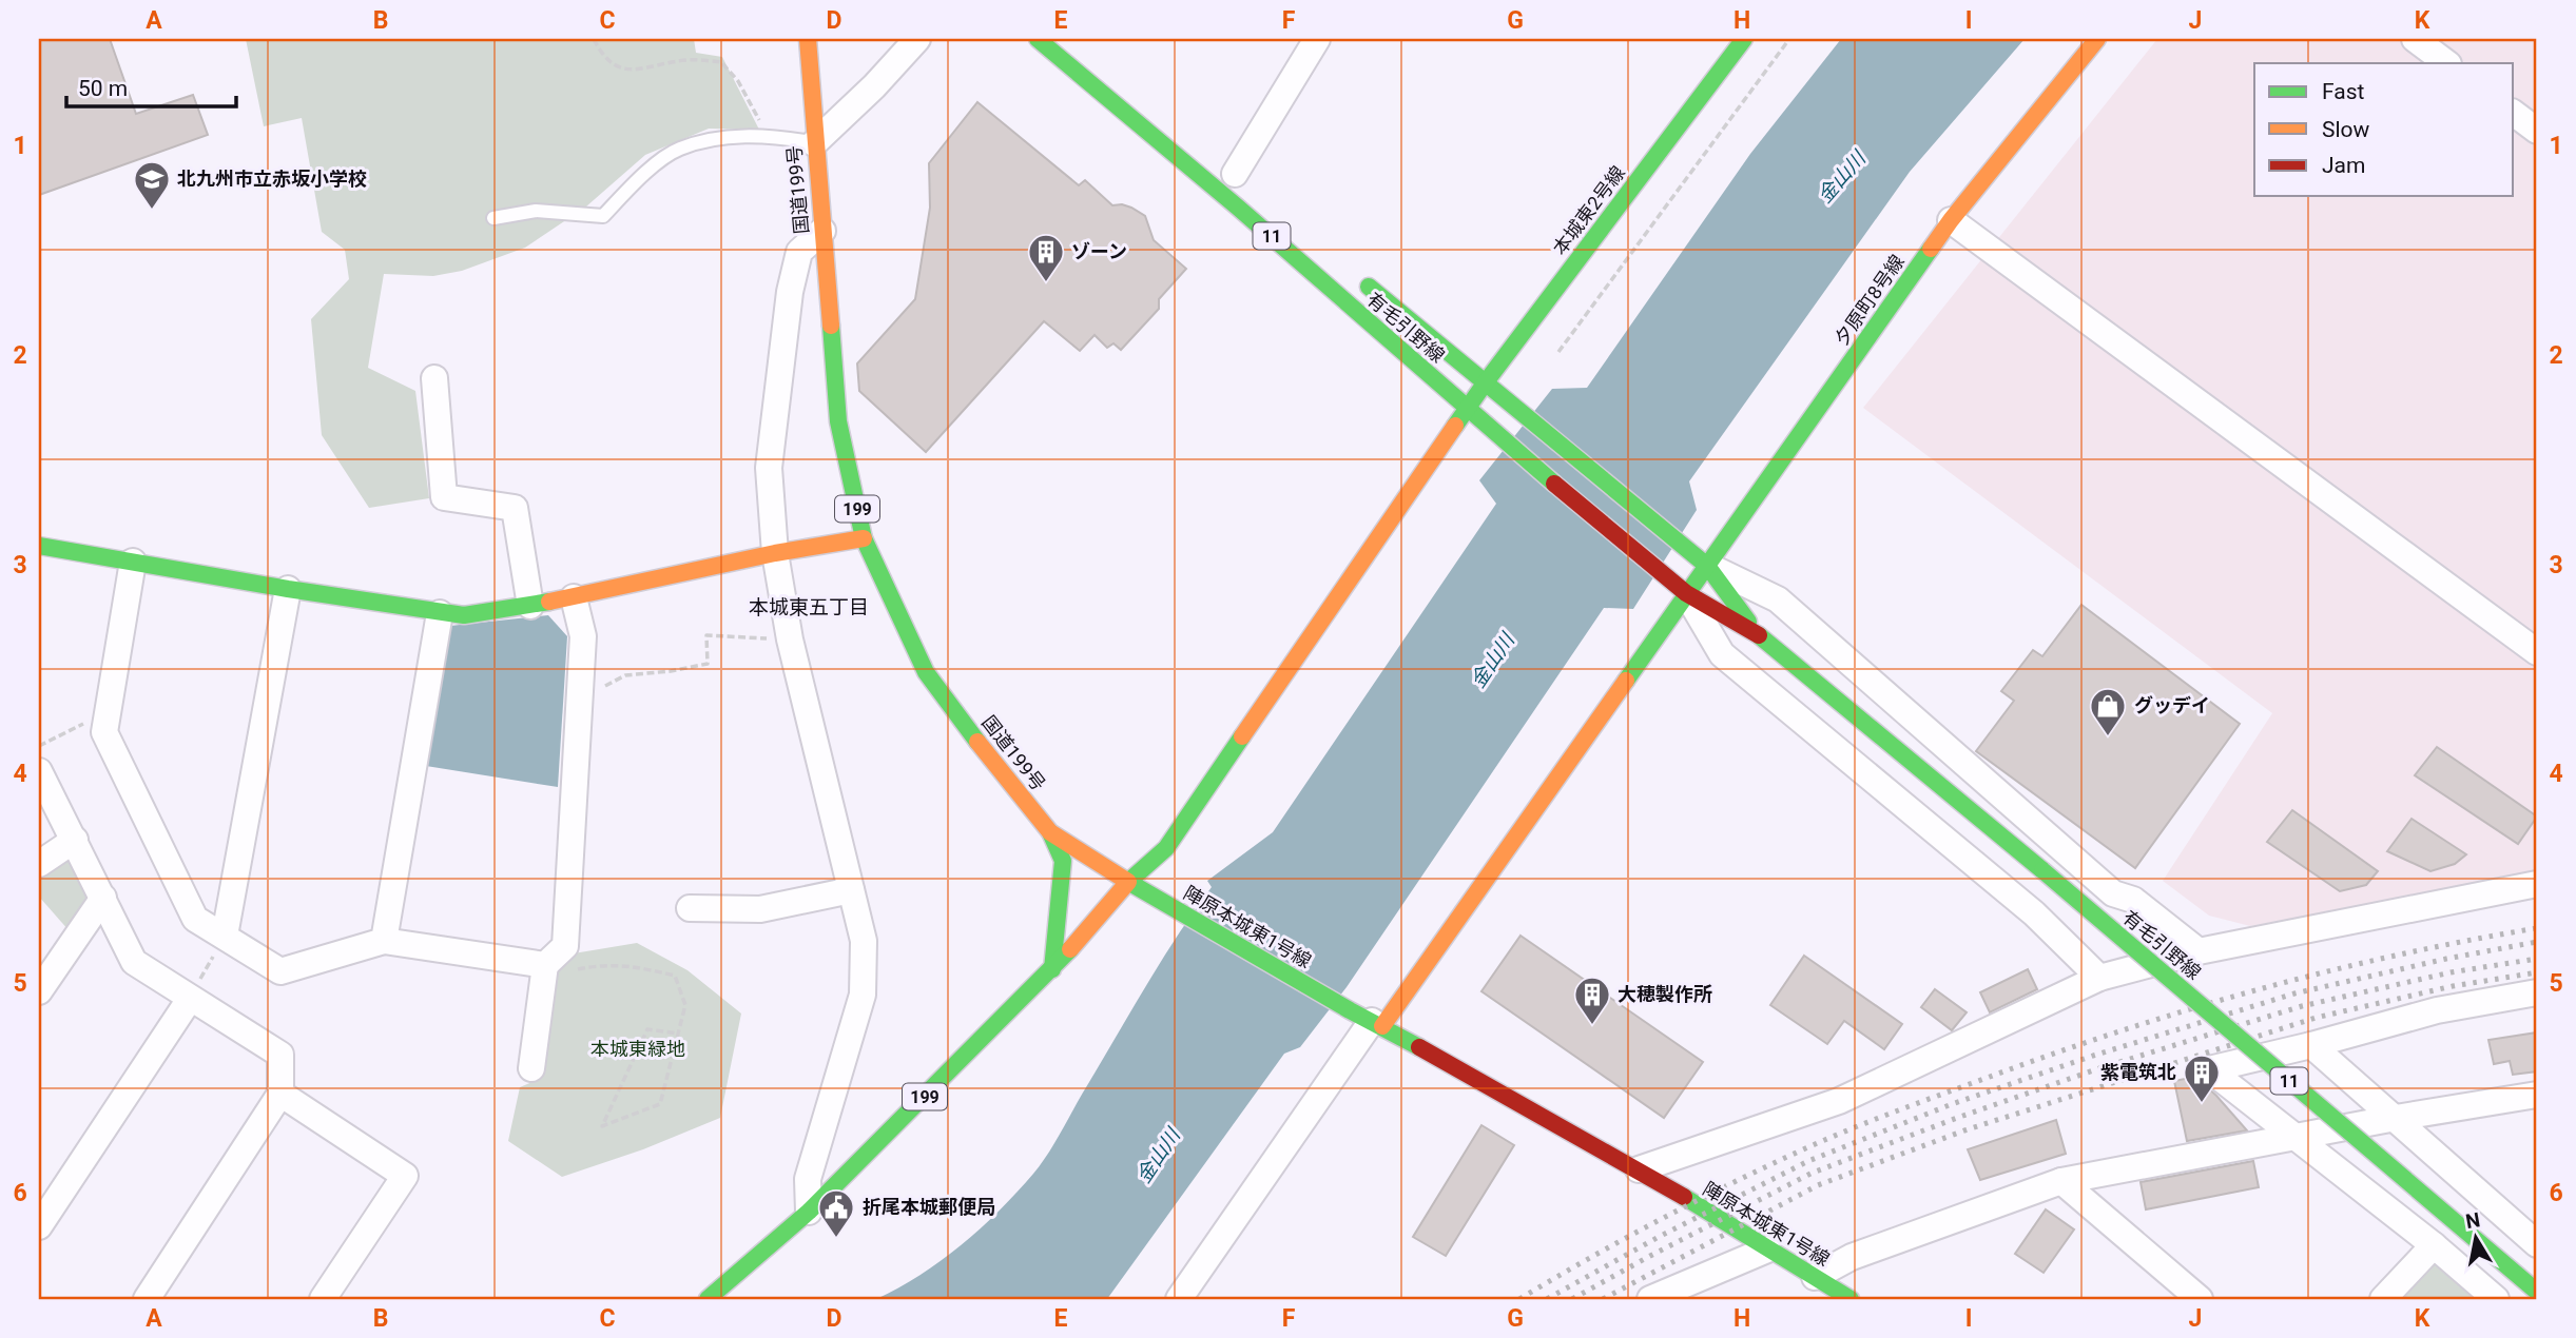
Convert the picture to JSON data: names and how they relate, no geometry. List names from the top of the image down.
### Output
{
  "streets": {
    "main road": [
      "国道199号",
      "本城東2号線",
      "11",
      "夕原町8号線",
      "有毛引野線",
      "199",
      "陣原本城東1号線"
    ]
  },
  "crossings": [
    ["国道199号", "199"],
    ["国道199号", "陣原本城東1号線"],
    ["本城東2号線", "有毛引野線"],
    ["夕原町8号線", "有毛引野線"],
    ["夕原町8号線", "陣原本城東1号線"],
    ["199", "陣原本城東1号線"]
  ],
  "districts": ["本城東五丁目"],
  "water": ["金山川"],
  "parks": ["本城東緑地"],
  "places": {
    "school or university": ["北九州市立赤坂小学校"],
    "building": ["ゾーン", "大穂製作所", "紫電筑北"],
    "shop": ["グッデイ"],
    "public building": ["折尾本城郵便局"]
  },
  "legend": ["Fast", "Slow", "Jam"],
  "scale_bar": "50 m",
  "north": "top",
  "grid": {
    "columns": [
      "A",
      "B",
      "C",
      "D",
      "E",
      "F",
      "G",
      "H",
      "I",
      "J",
      "K"
    ],
    "rows": [
      "1",
      "2",
      "3",
      "4",
      "5",
      "6"
    ]
  }
}
